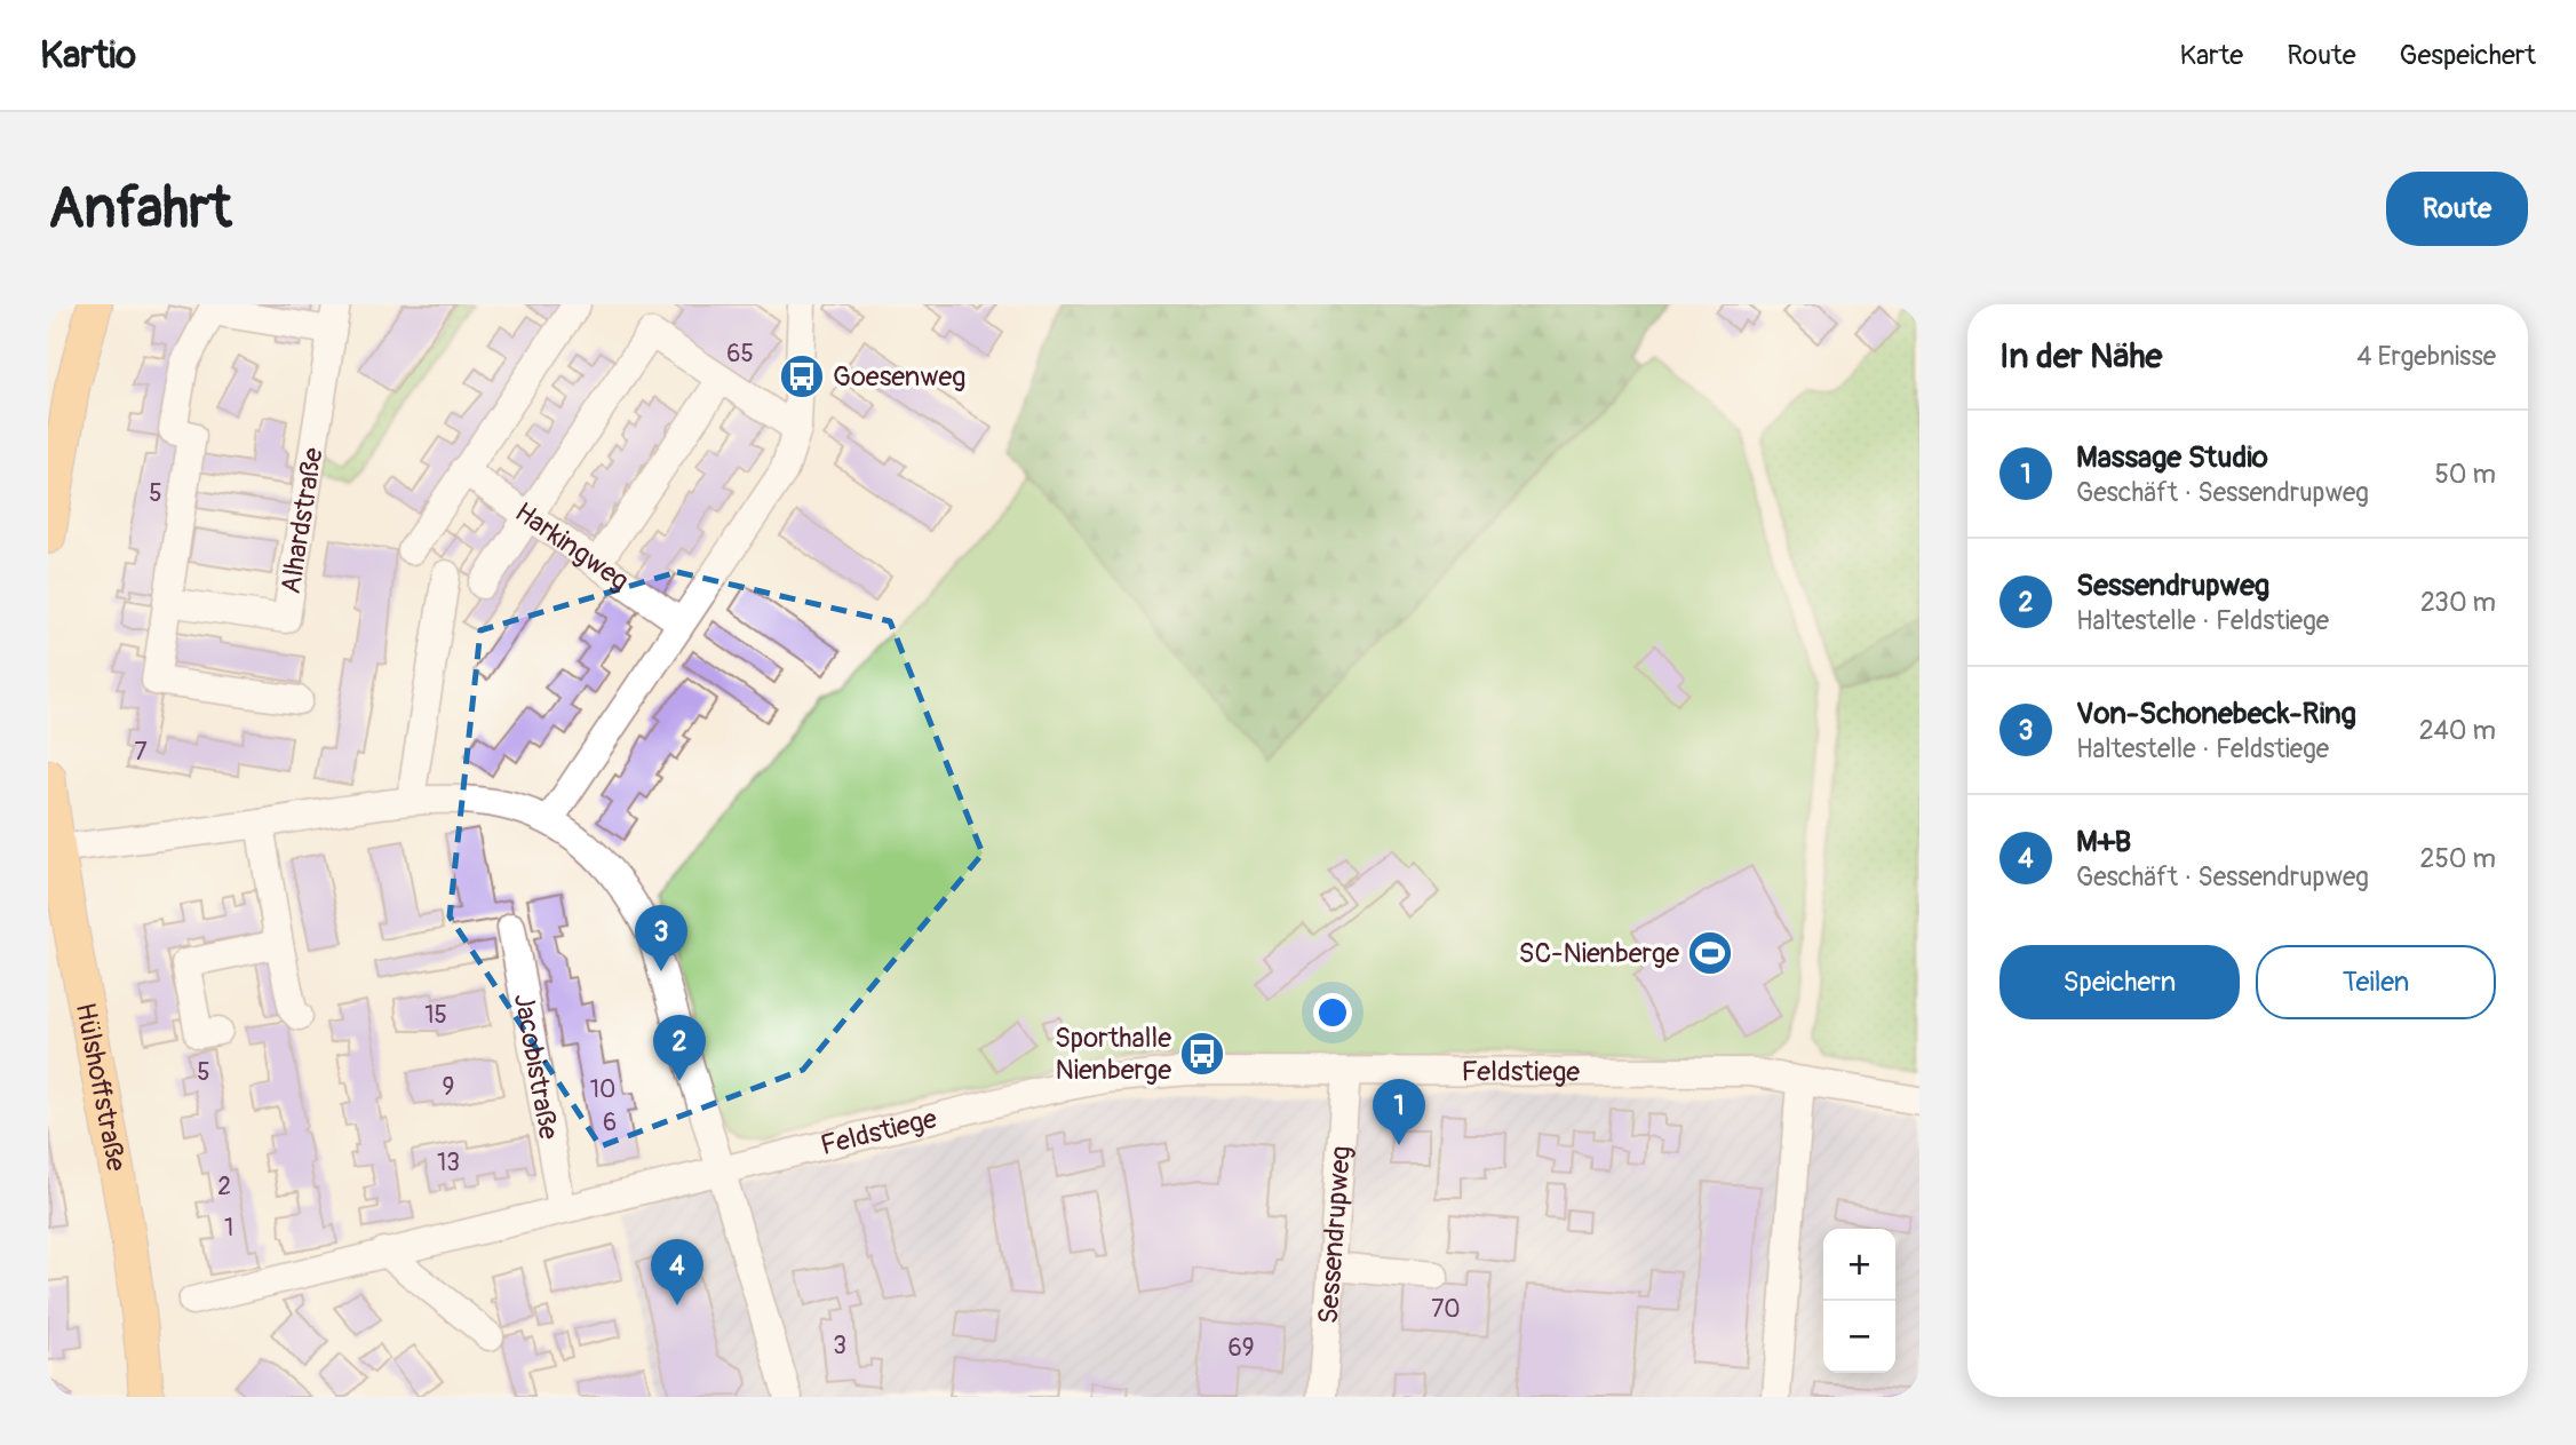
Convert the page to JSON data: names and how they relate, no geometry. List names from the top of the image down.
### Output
{
  "streets": {
    "main road": ["Hülshoffstraße"],
    "street": [
      "Alhardstraße",
      "Harkingweg",
      "Jacobistraße",
      "Feldstiege",
      "Sessendrupweg"
    ]
  },
  "crossings": [
    ["Jacobistraße", "Feldstiege"],
    ["Feldstiege", "Sessendrupweg"]
  ],
  "places": {
    "bus stop": ["Goesenweg", "Sporthalle Nienberge"],
    "sports": ["SC-Nienberge"]
  },
  "house_numbers": [
    "65",
    "5",
    "7",
    "15",
    "5",
    "9",
    "10",
    "6",
    "13",
    "2",
    "1",
    "70",
    "3",
    "69"
  ],
  "page": {
    "header": "Kartio",
    "nav": ["Karte", "Route", "Gespeichert"],
    "buttons": [
      "Route",
      ["Speichern", "Teilen"]
    ],
    "title": "Anfahrt",
    "heading": ["In der Nähe", "4 Ergebnisse"],
    "list": [
      {
        "mark": "1",
        "name": "Massage Studio",
        "note": "Geschäft · Sessendrupweg",
        "value": "50 m"
      },
      {
        "mark": "2",
        "name": "Sessendrupweg",
        "note": "Haltestelle · Feldstiege",
        "value": "230 m"
      },
      {
        "mark": "3",
        "name": "Von-Schonebeck-Ring",
        "note": "Haltestelle · Feldstiege",
        "value": "240 m"
      },
      {
        "mark": "4",
        "name": "M+B",
        "note": "Geschäft · Sessendrupweg",
        "value": "250 m"
      }
    ],
    "pins": [
      "3",
      "2",
      "1",
      "4"
    ],
    "map_buttons": ["+", "−"]
  }
}
